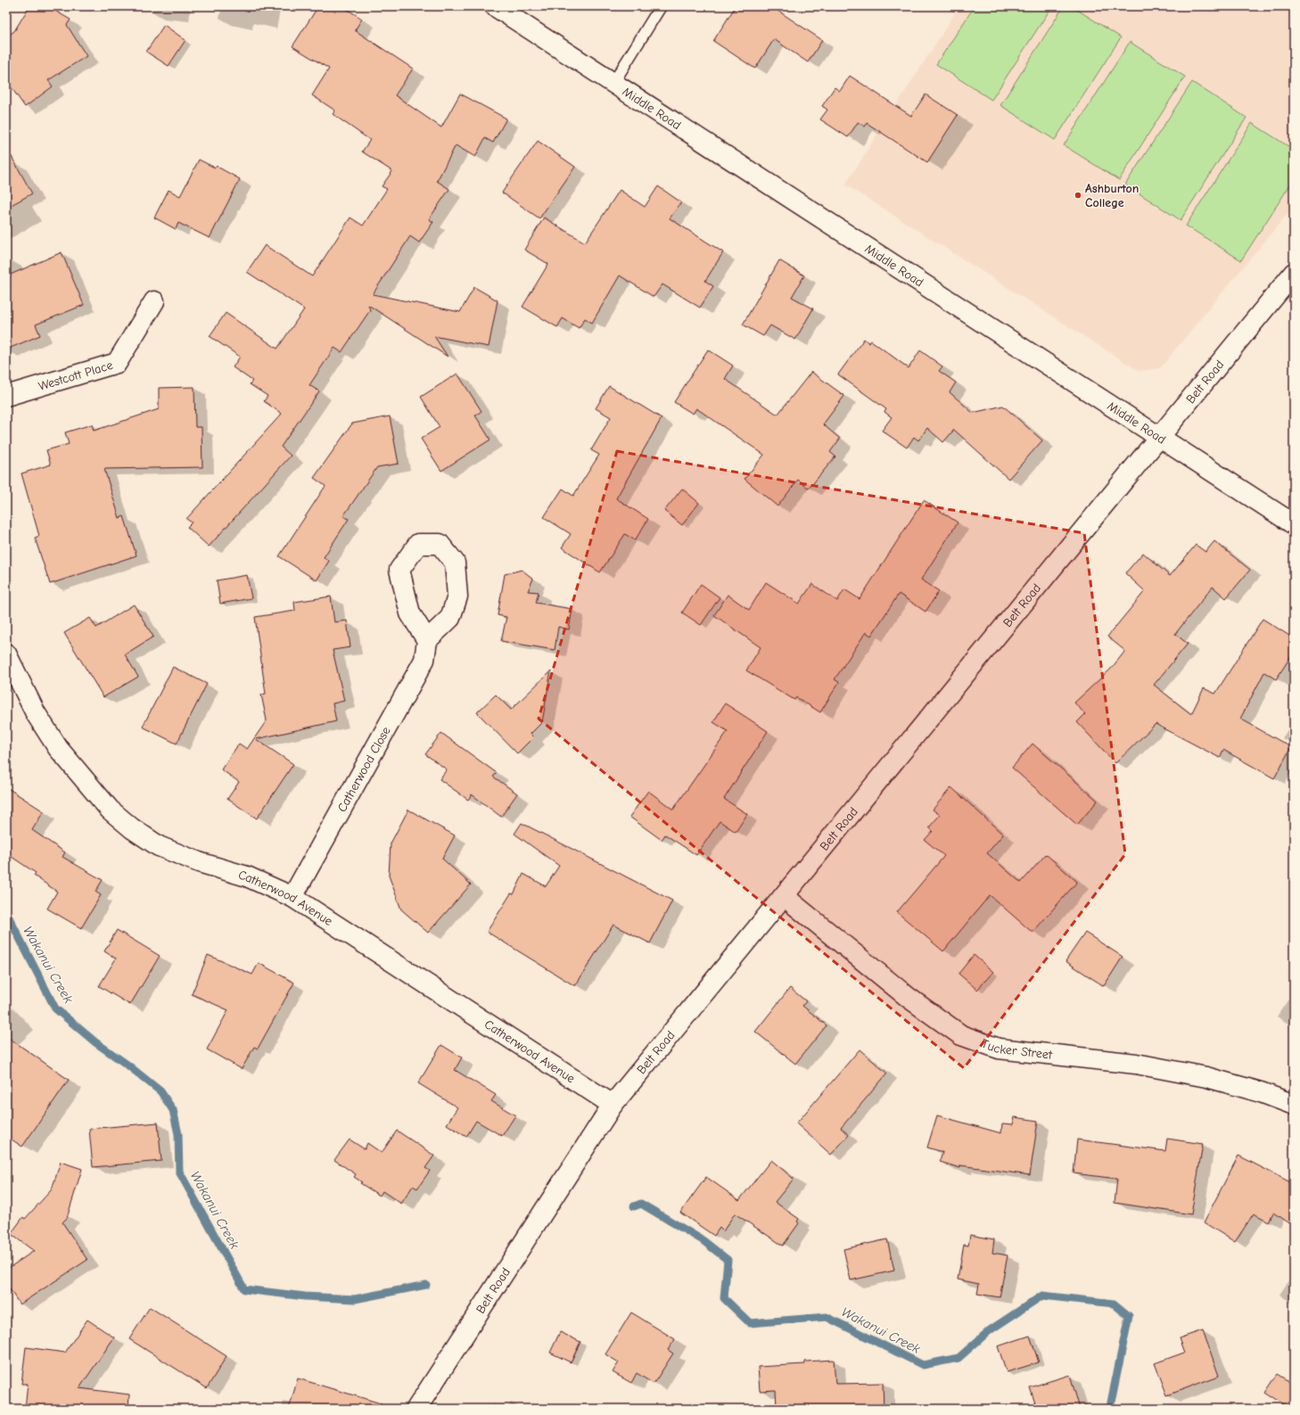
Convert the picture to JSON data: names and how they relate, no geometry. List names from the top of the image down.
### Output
{
  "streets": {
    "street": [
      "Middle Road",
      "Westcott Place",
      "Belt Road",
      "Catherwood Close",
      "Catherwood Avenue",
      "Tucker Street"
    ]
  },
  "crossings": [
    ["Middle Road", "Belt Road"],
    ["Belt Road", "Catherwood Avenue"],
    ["Belt Road", "Tucker Street"],
    ["Catherwood Close", "Catherwood Avenue"]
  ],
  "water": ["Wakanui Creek"],
  "places": ["Ashburton College"]
}
